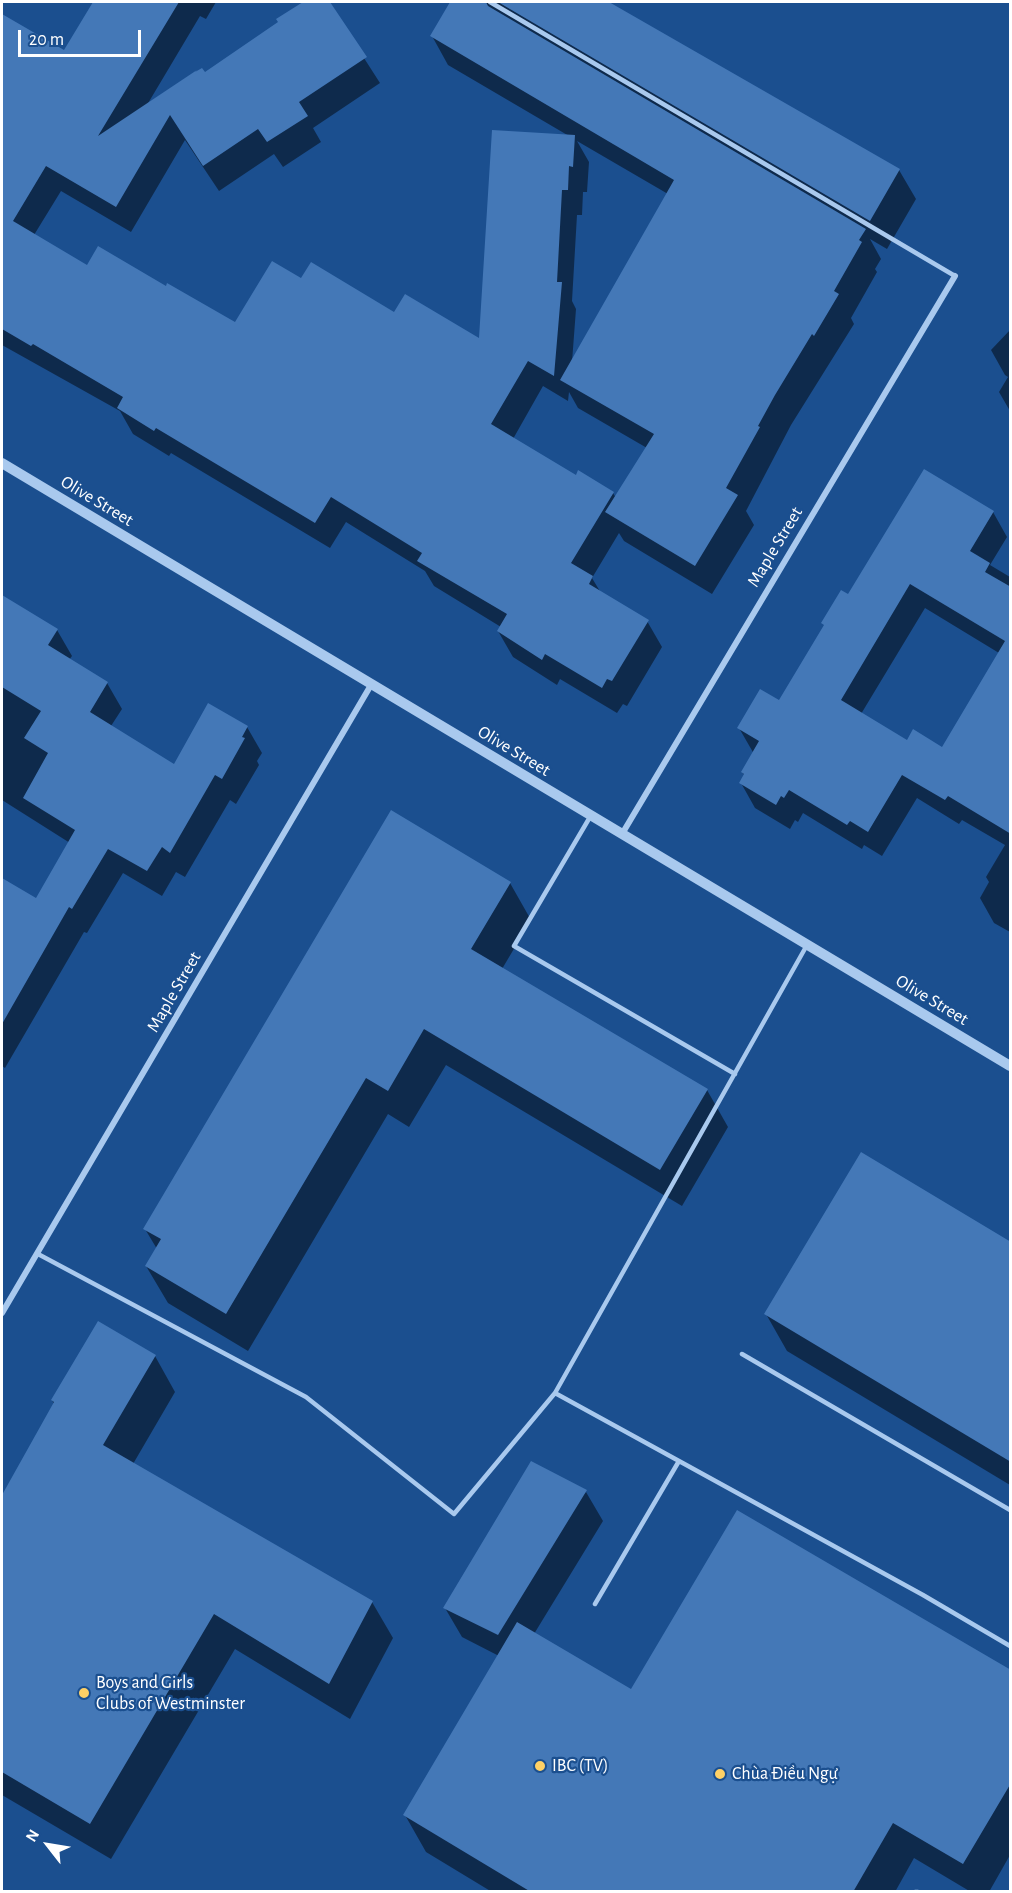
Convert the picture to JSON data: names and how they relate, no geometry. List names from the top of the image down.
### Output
{
  "streets": {
    "street": ["Olive Street", "Maple Street"]
  },
  "crossings": [
    ["Olive Street", "Maple Street"]
  ],
  "places": ["Boys and Girls Clubs of Westminster", "IBC (TV)", "Chùa Điều Ngự"],
  "scale_bar": "20 m",
  "north": "top left"
}
